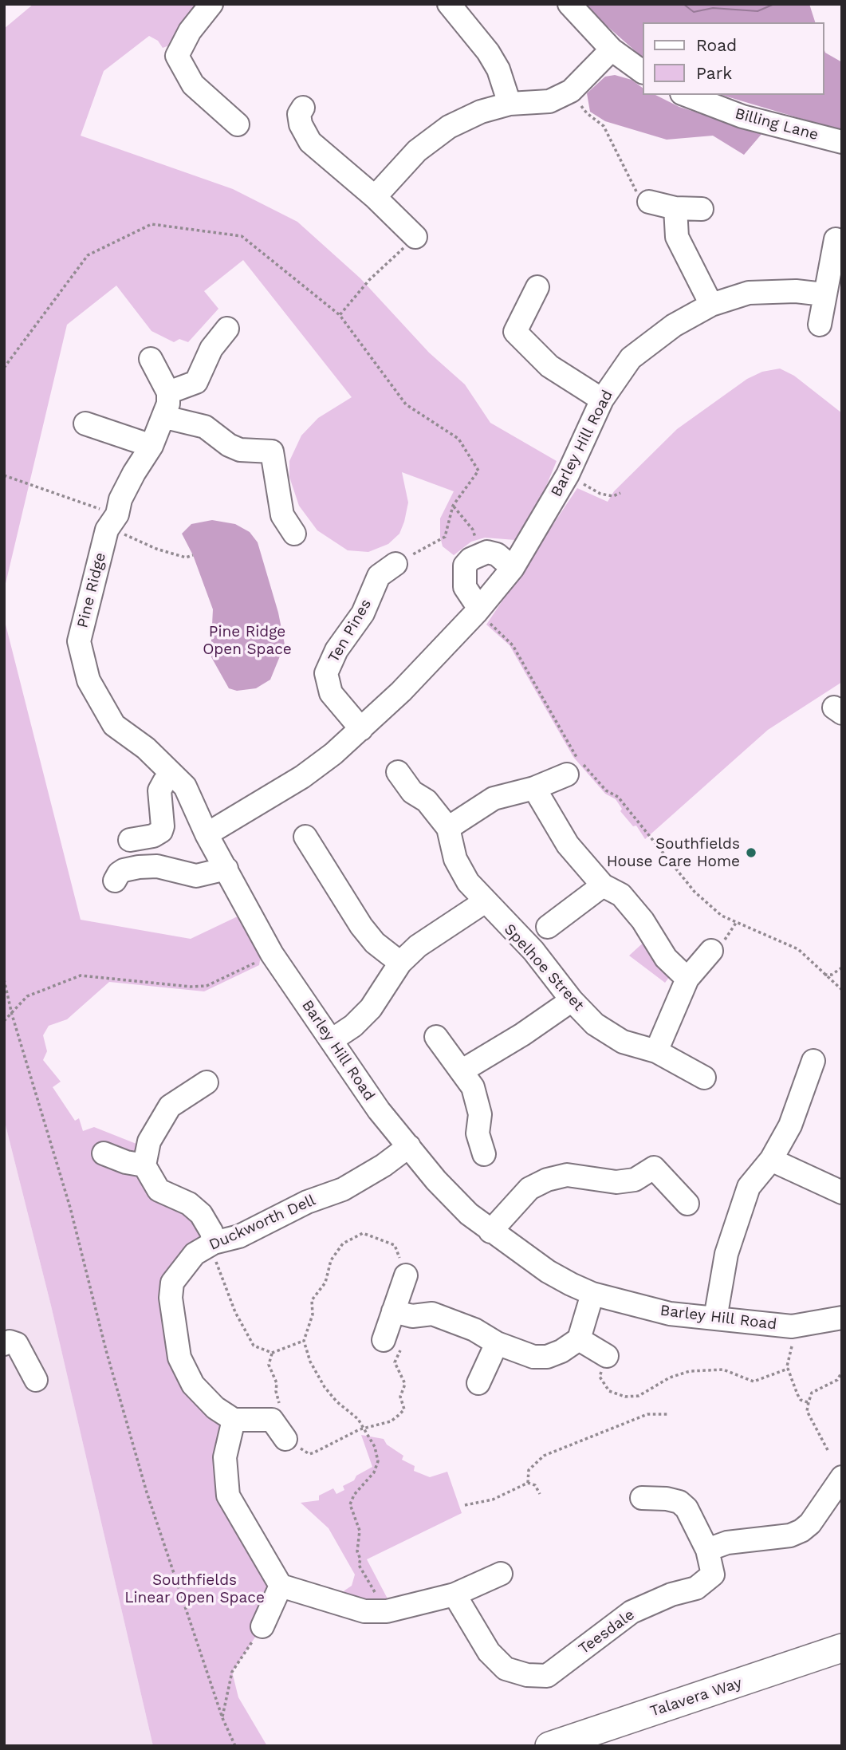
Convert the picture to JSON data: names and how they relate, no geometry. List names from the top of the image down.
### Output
{
  "streets": {
    "main road": ["Talavera Way"],
    "street": [
      "Billing Lane",
      "Barley Hill Road",
      "Pine Ridge",
      "Ten Pines",
      "Spelhoe Street",
      "Duckworth Dell",
      "Teesdale"
    ]
  },
  "crossings": [
    ["Barley Hill Road", "Pine Ridge"],
    ["Barley Hill Road", "Ten Pines"],
    ["Barley Hill Road", "Duckworth Dell"]
  ],
  "parks": ["Pine Ridge Open Space", "Southfields Linear Open Space"],
  "places": ["Southfields House Care Home"],
  "legend": ["Road", "Park"]
}
